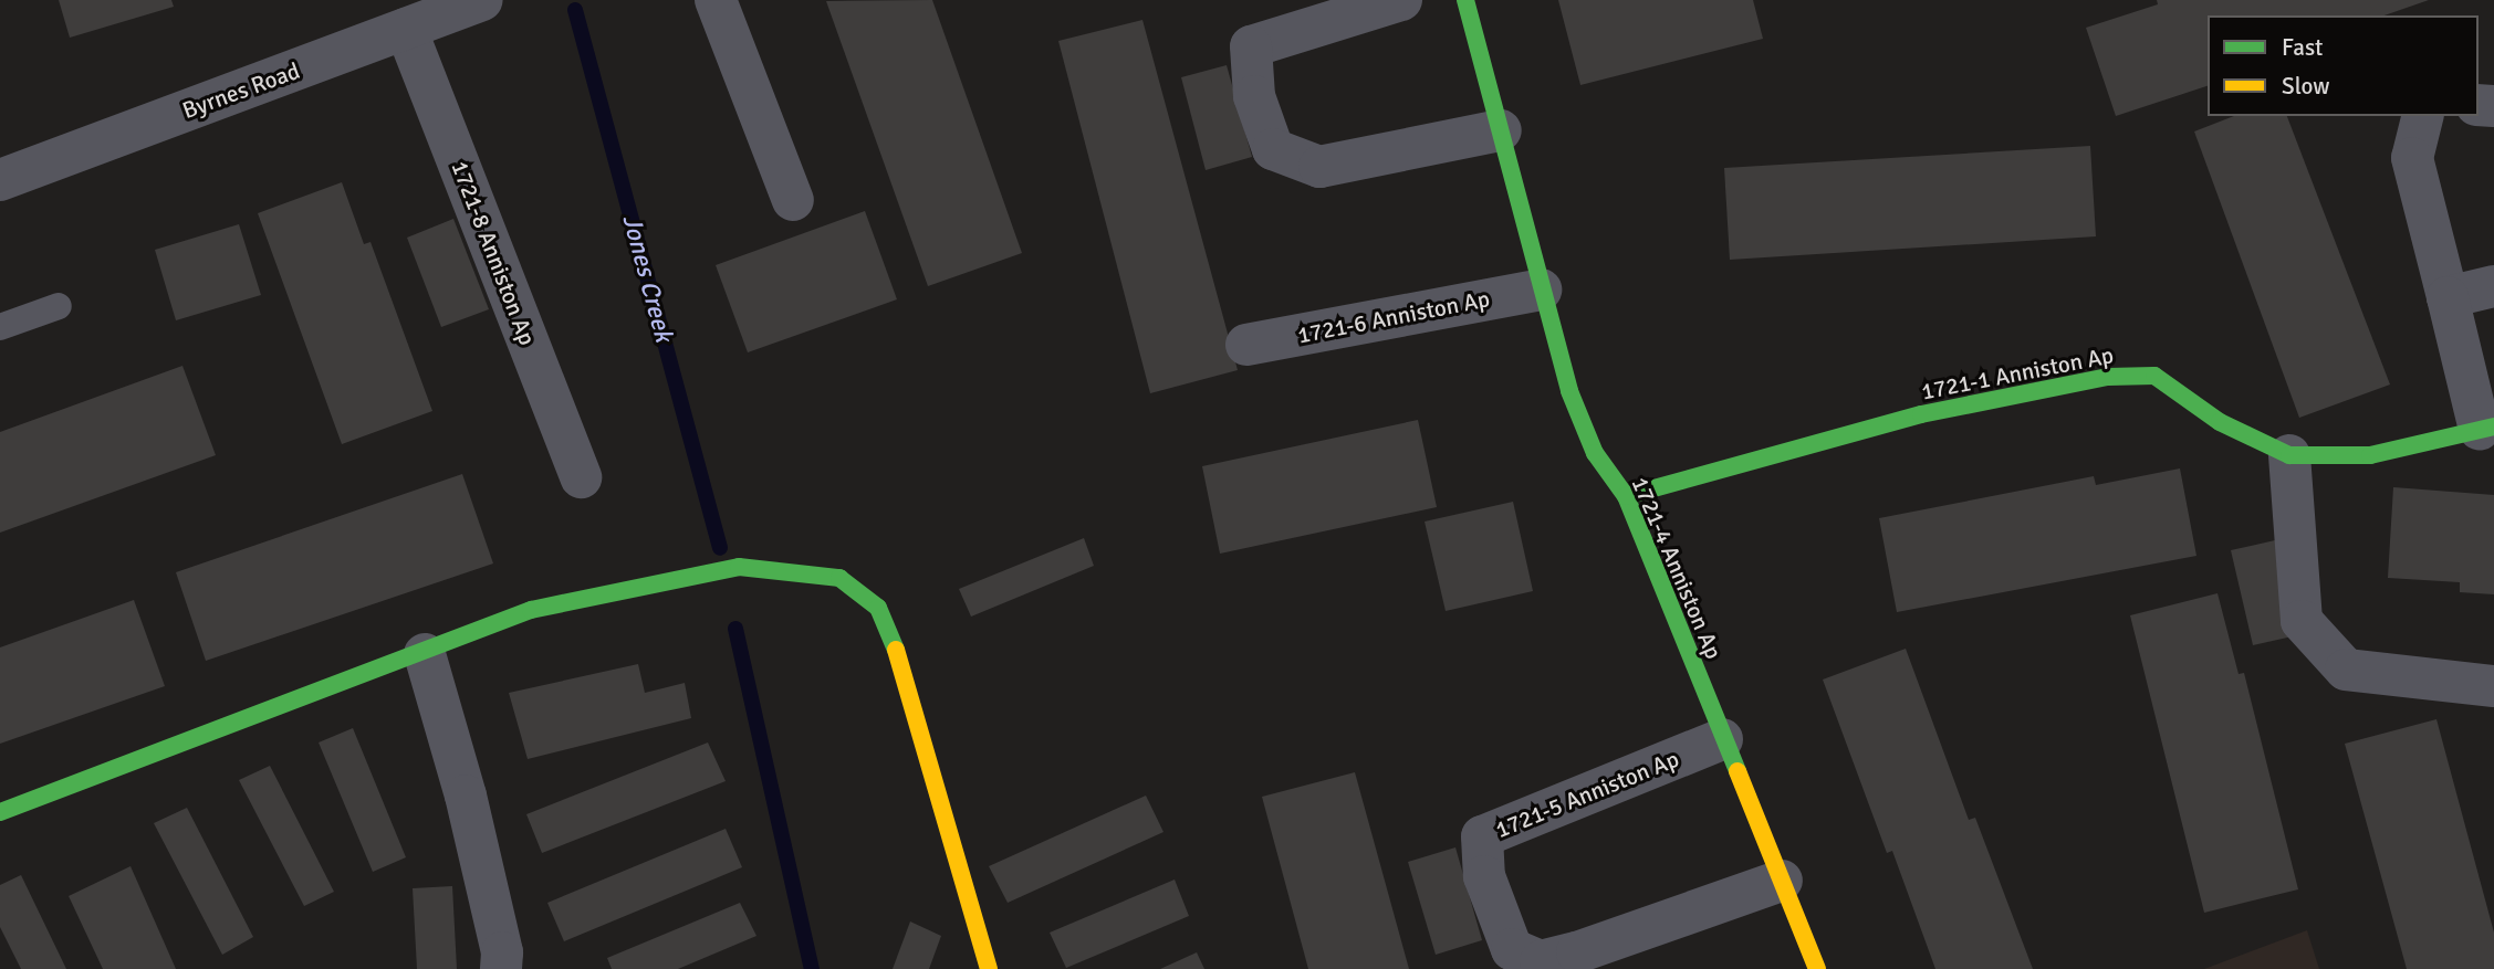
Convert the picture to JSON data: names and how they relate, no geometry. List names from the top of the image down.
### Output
{
  "streets": {
    "street": [
      "Byrnes Road",
      "1721-8 Anniston Ap",
      "1721-6 Anniston Ap",
      "1721-1 Anniston Ap",
      "1721-4 Anniston Ap",
      "1721-5 Anniston Ap"
    ]
  },
  "crossings": [
    ["Byrnes Road", "1721-8 Anniston Ap"],
    ["1721-6 Anniston Ap", "1721-4 Anniston Ap"],
    ["1721-1 Anniston Ap", "1721-4 Anniston Ap"],
    ["1721-4 Anniston Ap", "1721-5 Anniston Ap"]
  ],
  "water": ["Jones Creek"],
  "legend": ["Fast", "Slow"]
}
